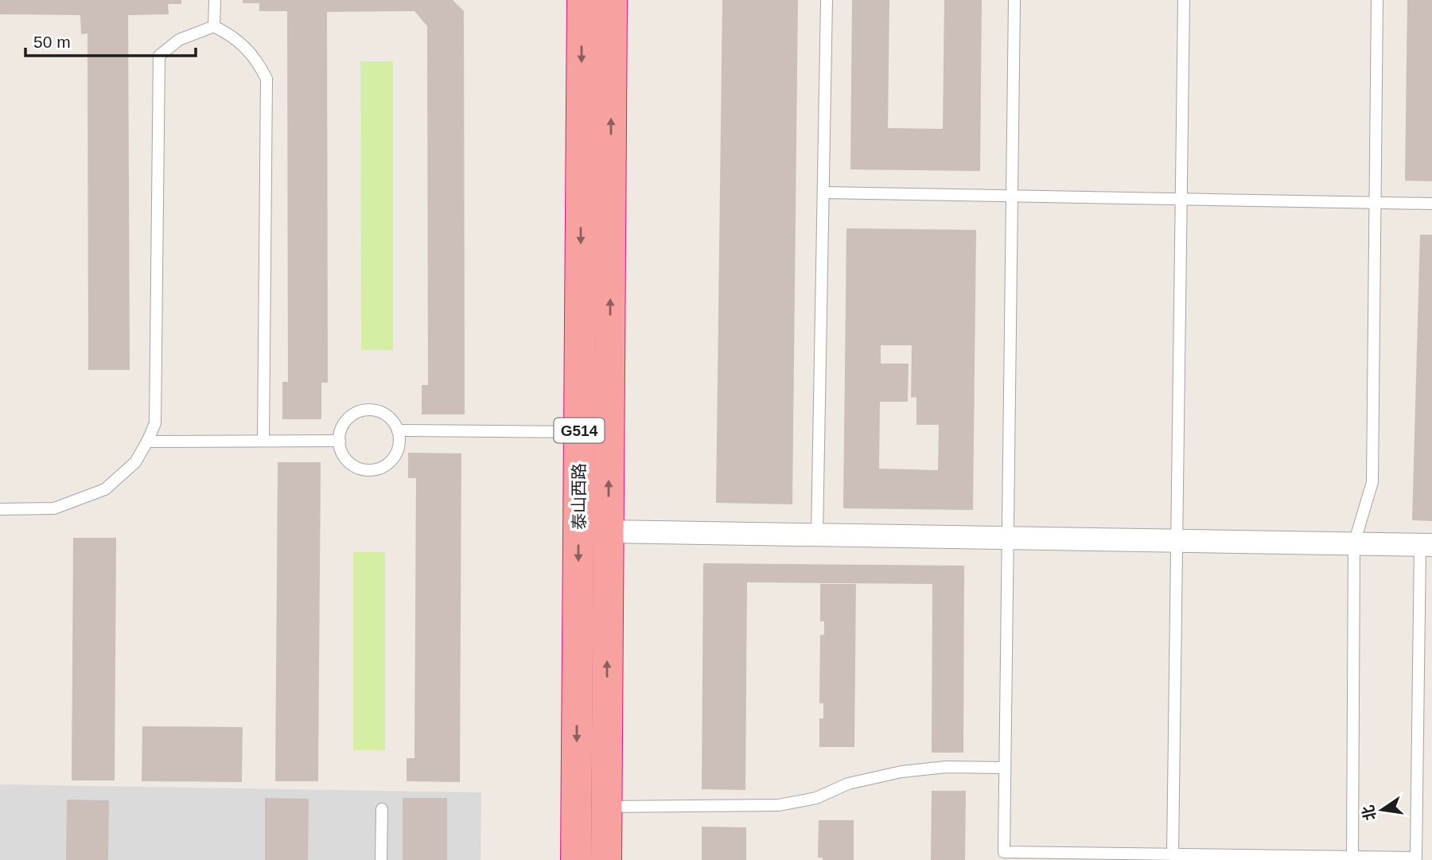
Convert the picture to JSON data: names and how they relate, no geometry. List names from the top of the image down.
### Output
{
  "streets": {
    "highway": ["G514", "泰山西路"]
  },
  "scale_bar": "50 m",
  "north": "left"
}
